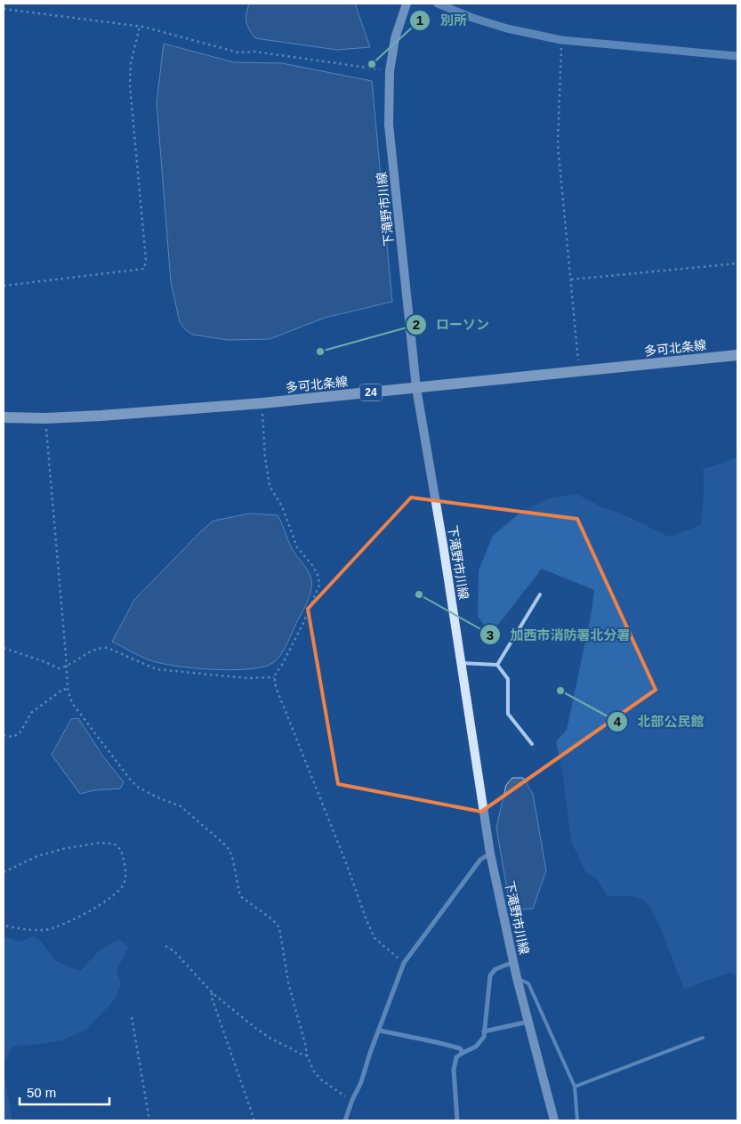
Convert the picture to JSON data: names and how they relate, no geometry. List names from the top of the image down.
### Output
{
  "streets": {
    "main road": ["下滝野市川線", "多可北条線", "24"]
  },
  "crossings": [
    ["下滝野市川線", "多可北条線"]
  ],
  "places": [
    "別所",
    "ローソン",
    "加西市消防署北分署",
    "北部公民館"
  ],
  "scale_bar": "50 m"
}
